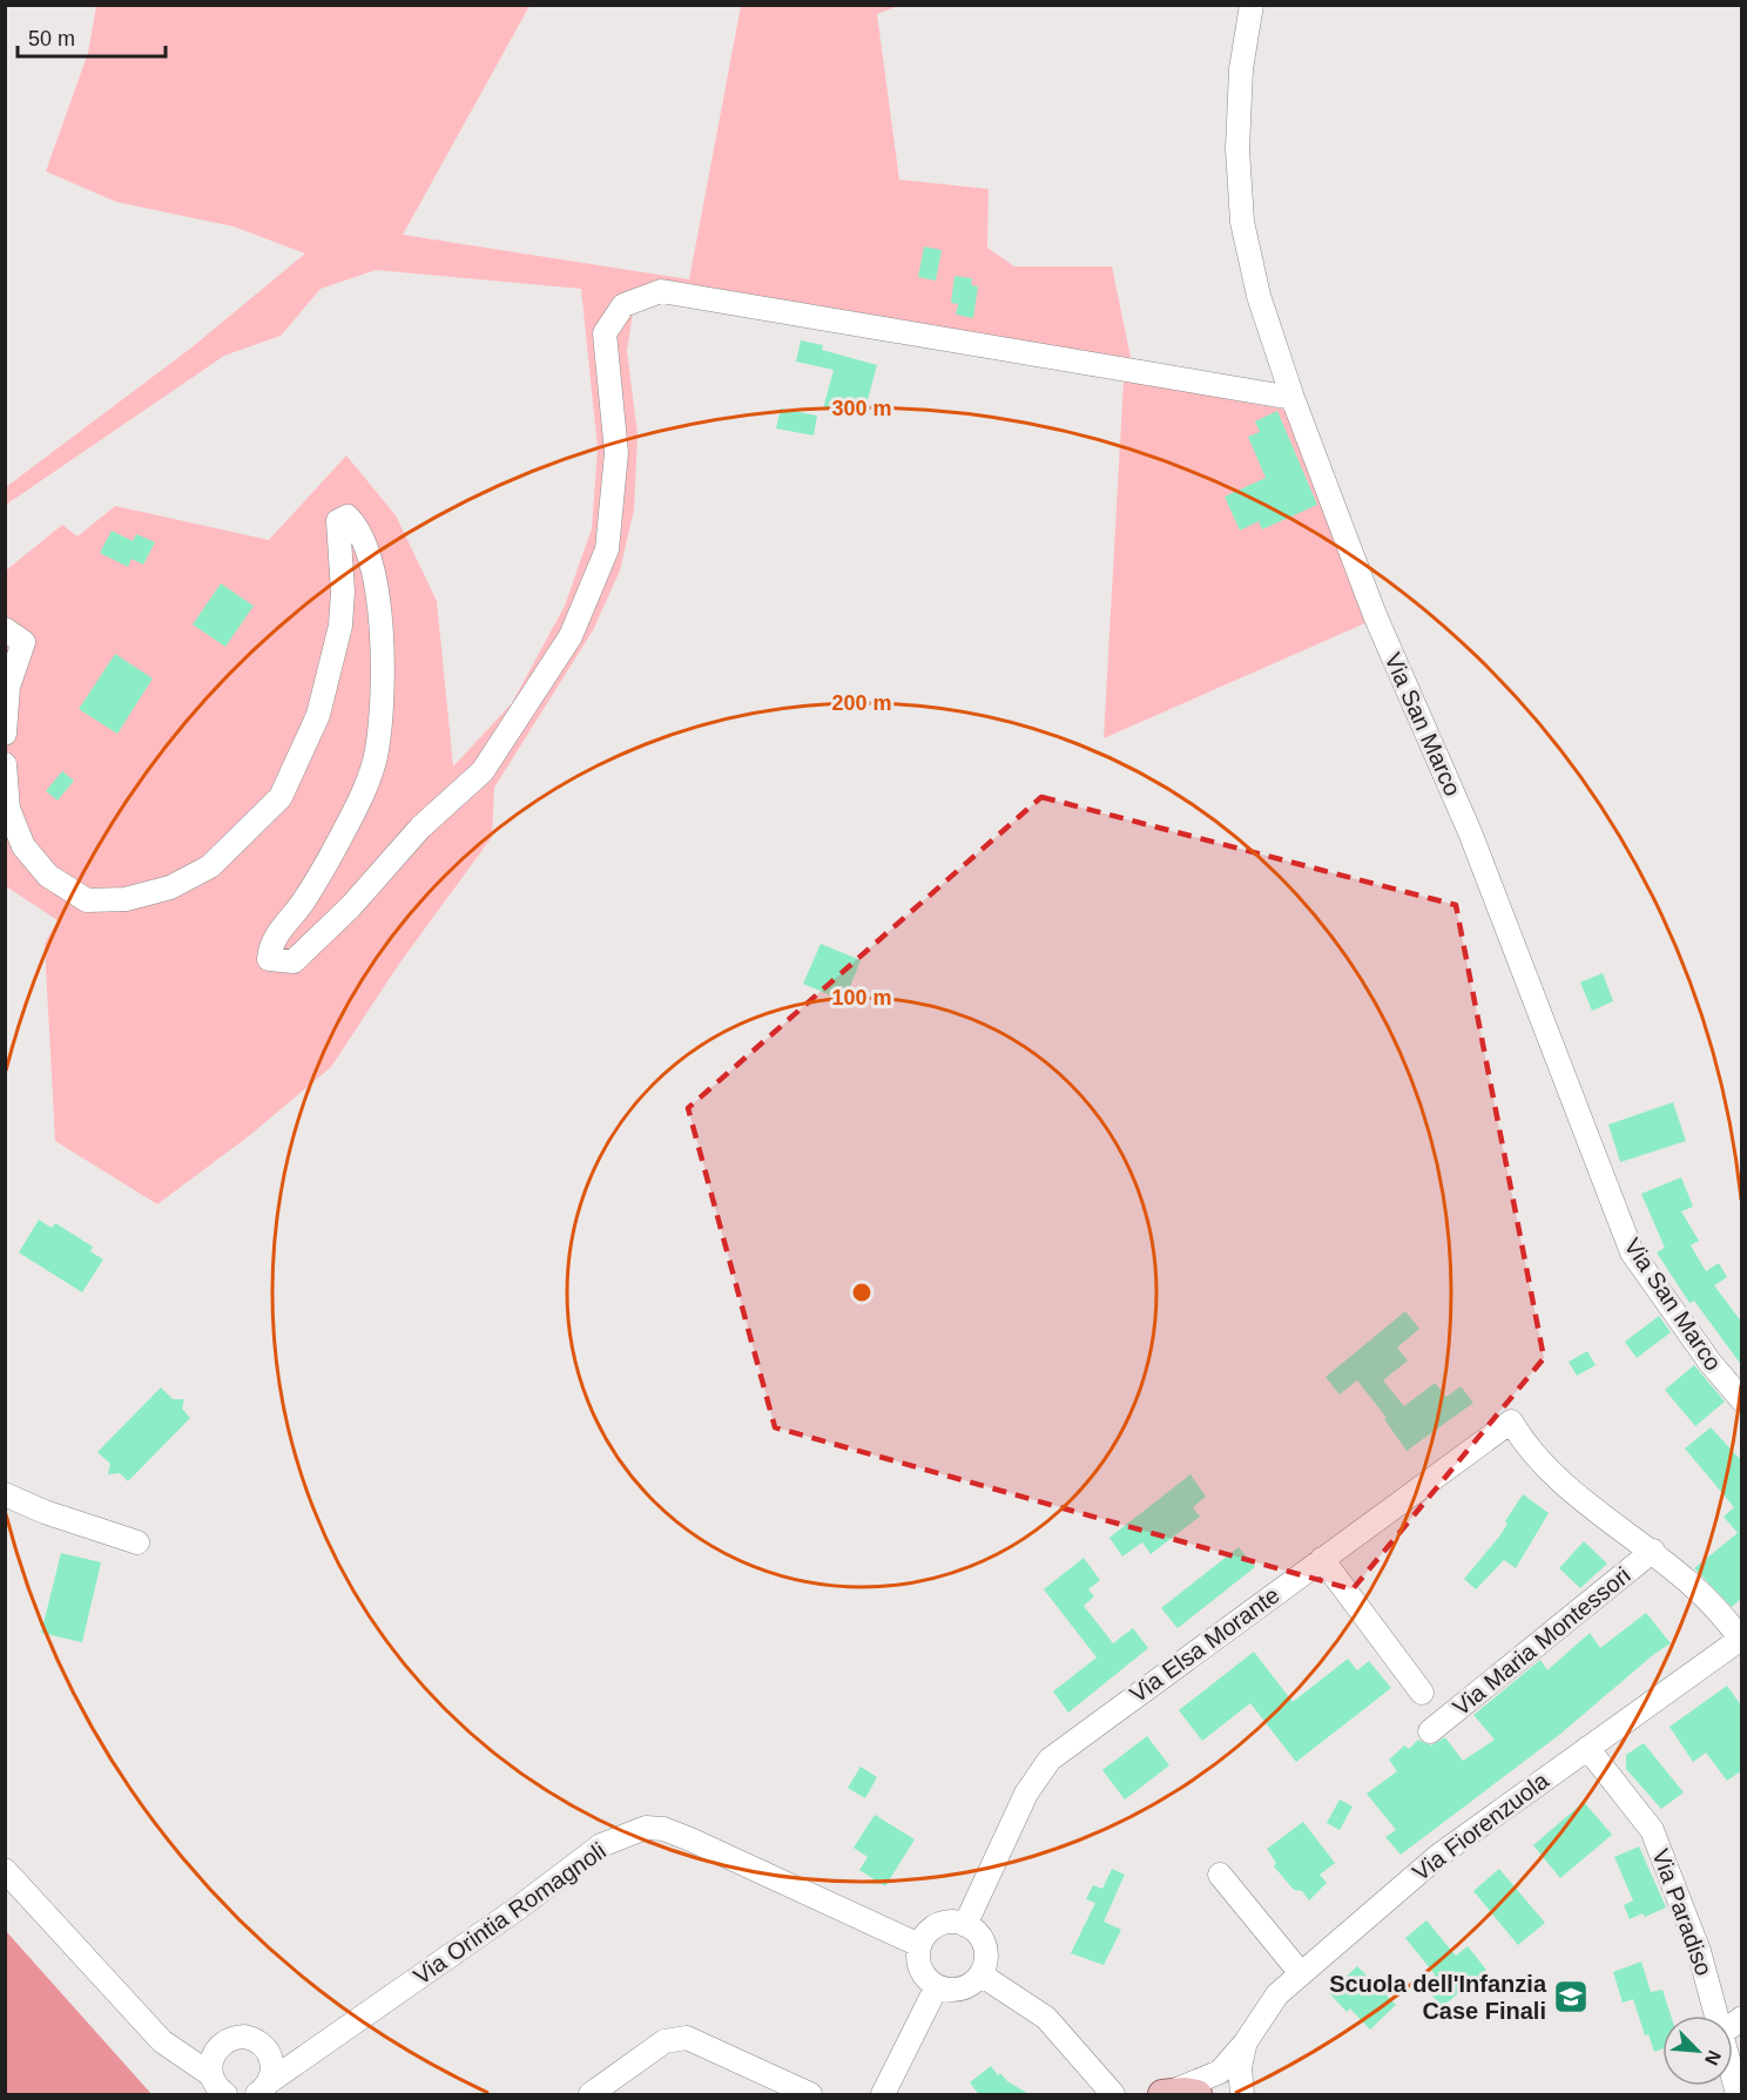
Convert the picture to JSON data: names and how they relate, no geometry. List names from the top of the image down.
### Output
{
  "streets": {
    "street": [
      "Via San Marco",
      "Via Maria Montessori",
      "Via Elsa Morante",
      "Via Fiorenzuola",
      "Via Paradiso",
      "Via Orintia Romagnoli"
    ]
  },
  "crossings": [
    ["Via Maria Montessori", "Via Elsa Morante"],
    ["Via Maria Montessori", "Via Fiorenzuola"],
    ["Via Elsa Morante", "Via Orintia Romagnoli"],
    ["Via Fiorenzuola", "Via Paradiso"]
  ],
  "places": {
    "school or university": ["Scuola dell'Infanzia Case Finali"]
  },
  "scale_bar": "50 m",
  "north": "bottom right",
  "rings": ["300 m", "200 m", "100 m"]
}
